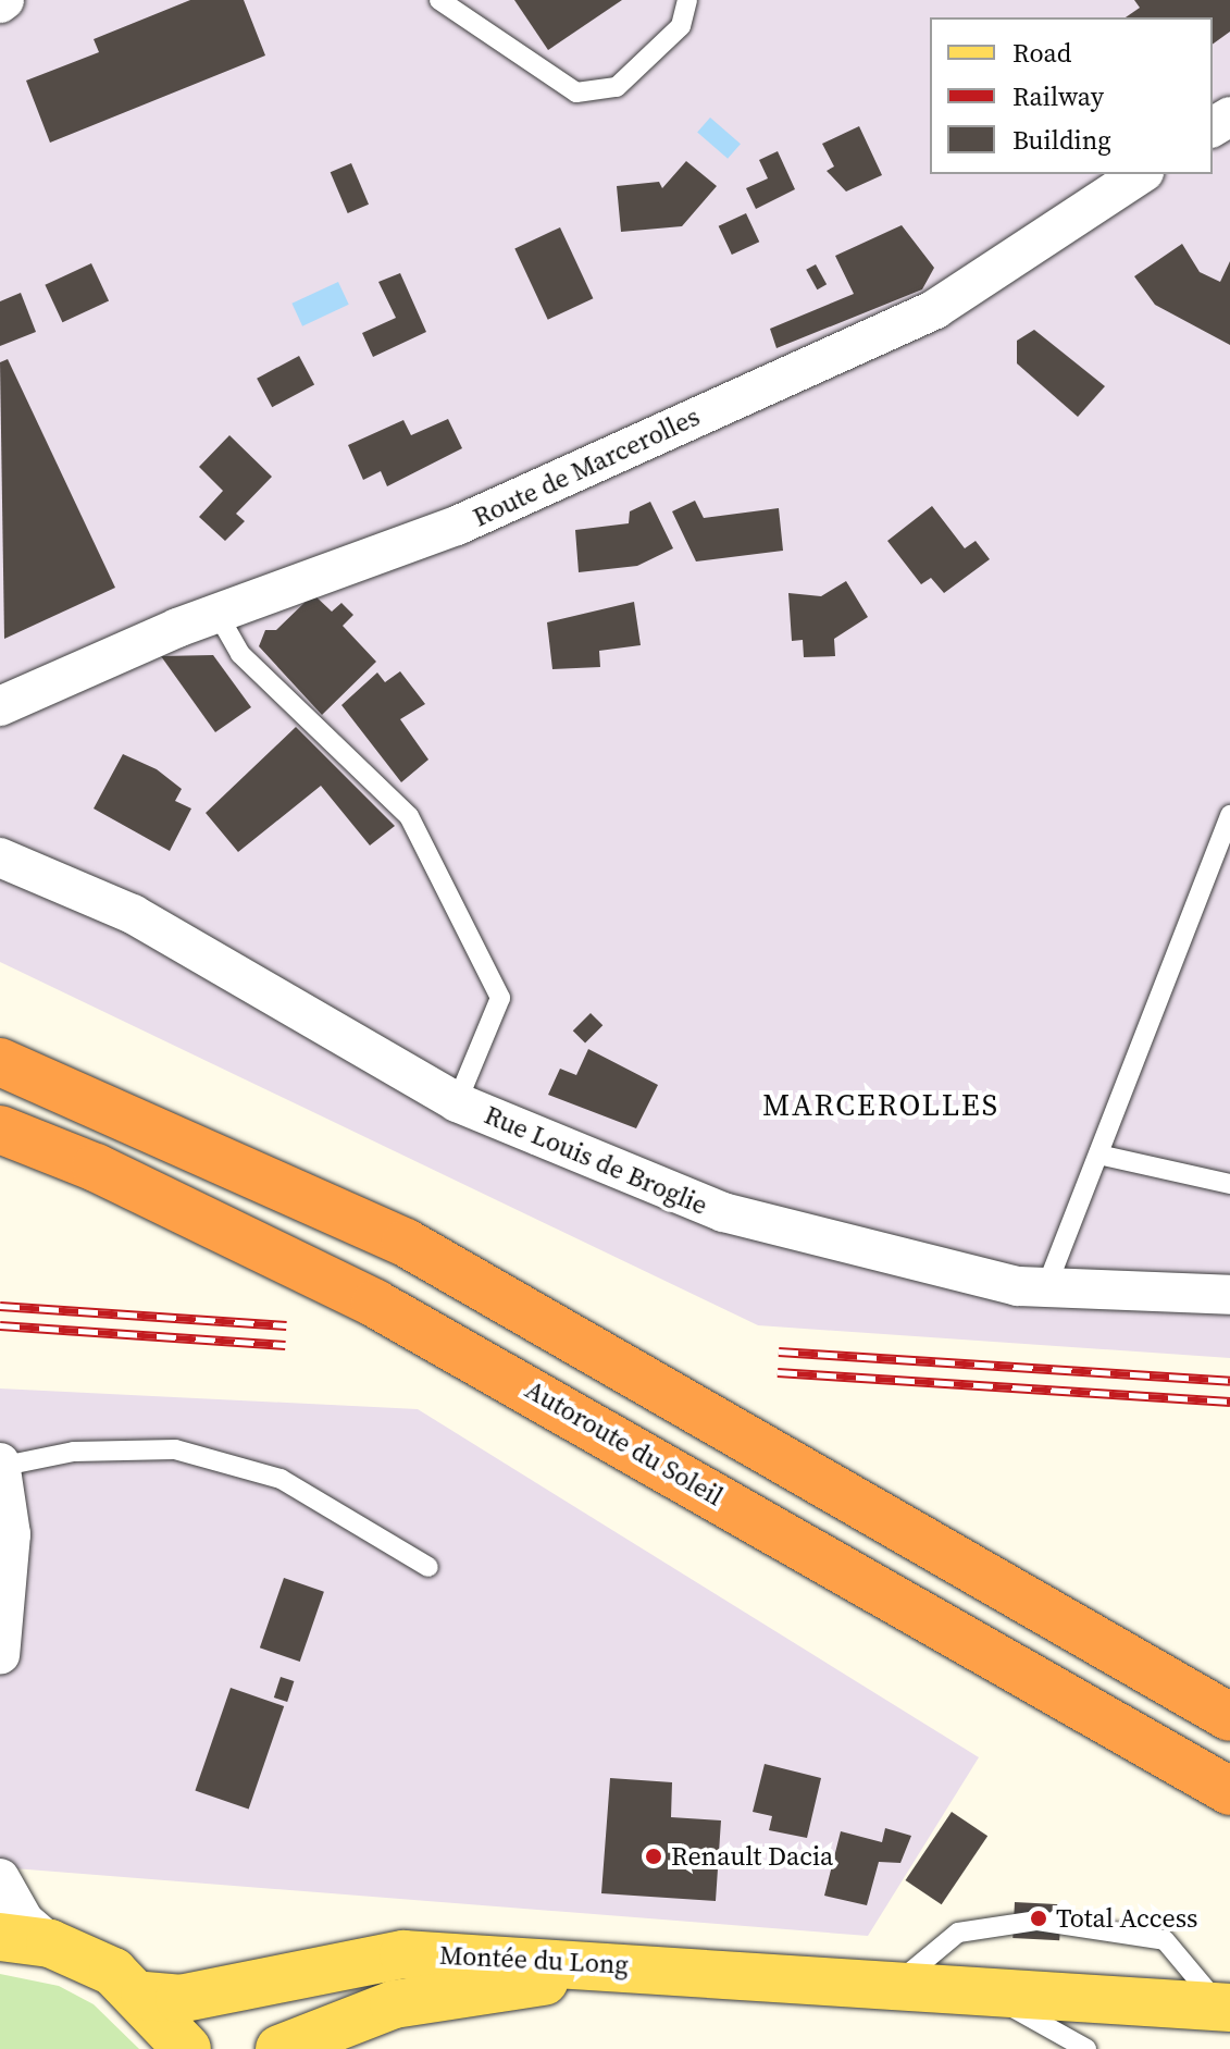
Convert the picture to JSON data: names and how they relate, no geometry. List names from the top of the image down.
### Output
{
  "streets": {
    "highway": ["Autoroute du Soleil"],
    "main road": ["Montée du Long"],
    "street": ["Route de Marcerolles", "Rue Louis de Broglie"]
  },
  "districts": ["MARCEROLLES"],
  "places": ["Renault Dacia", "Total Access"],
  "legend": ["Road", "Railway", "Building"]
}
